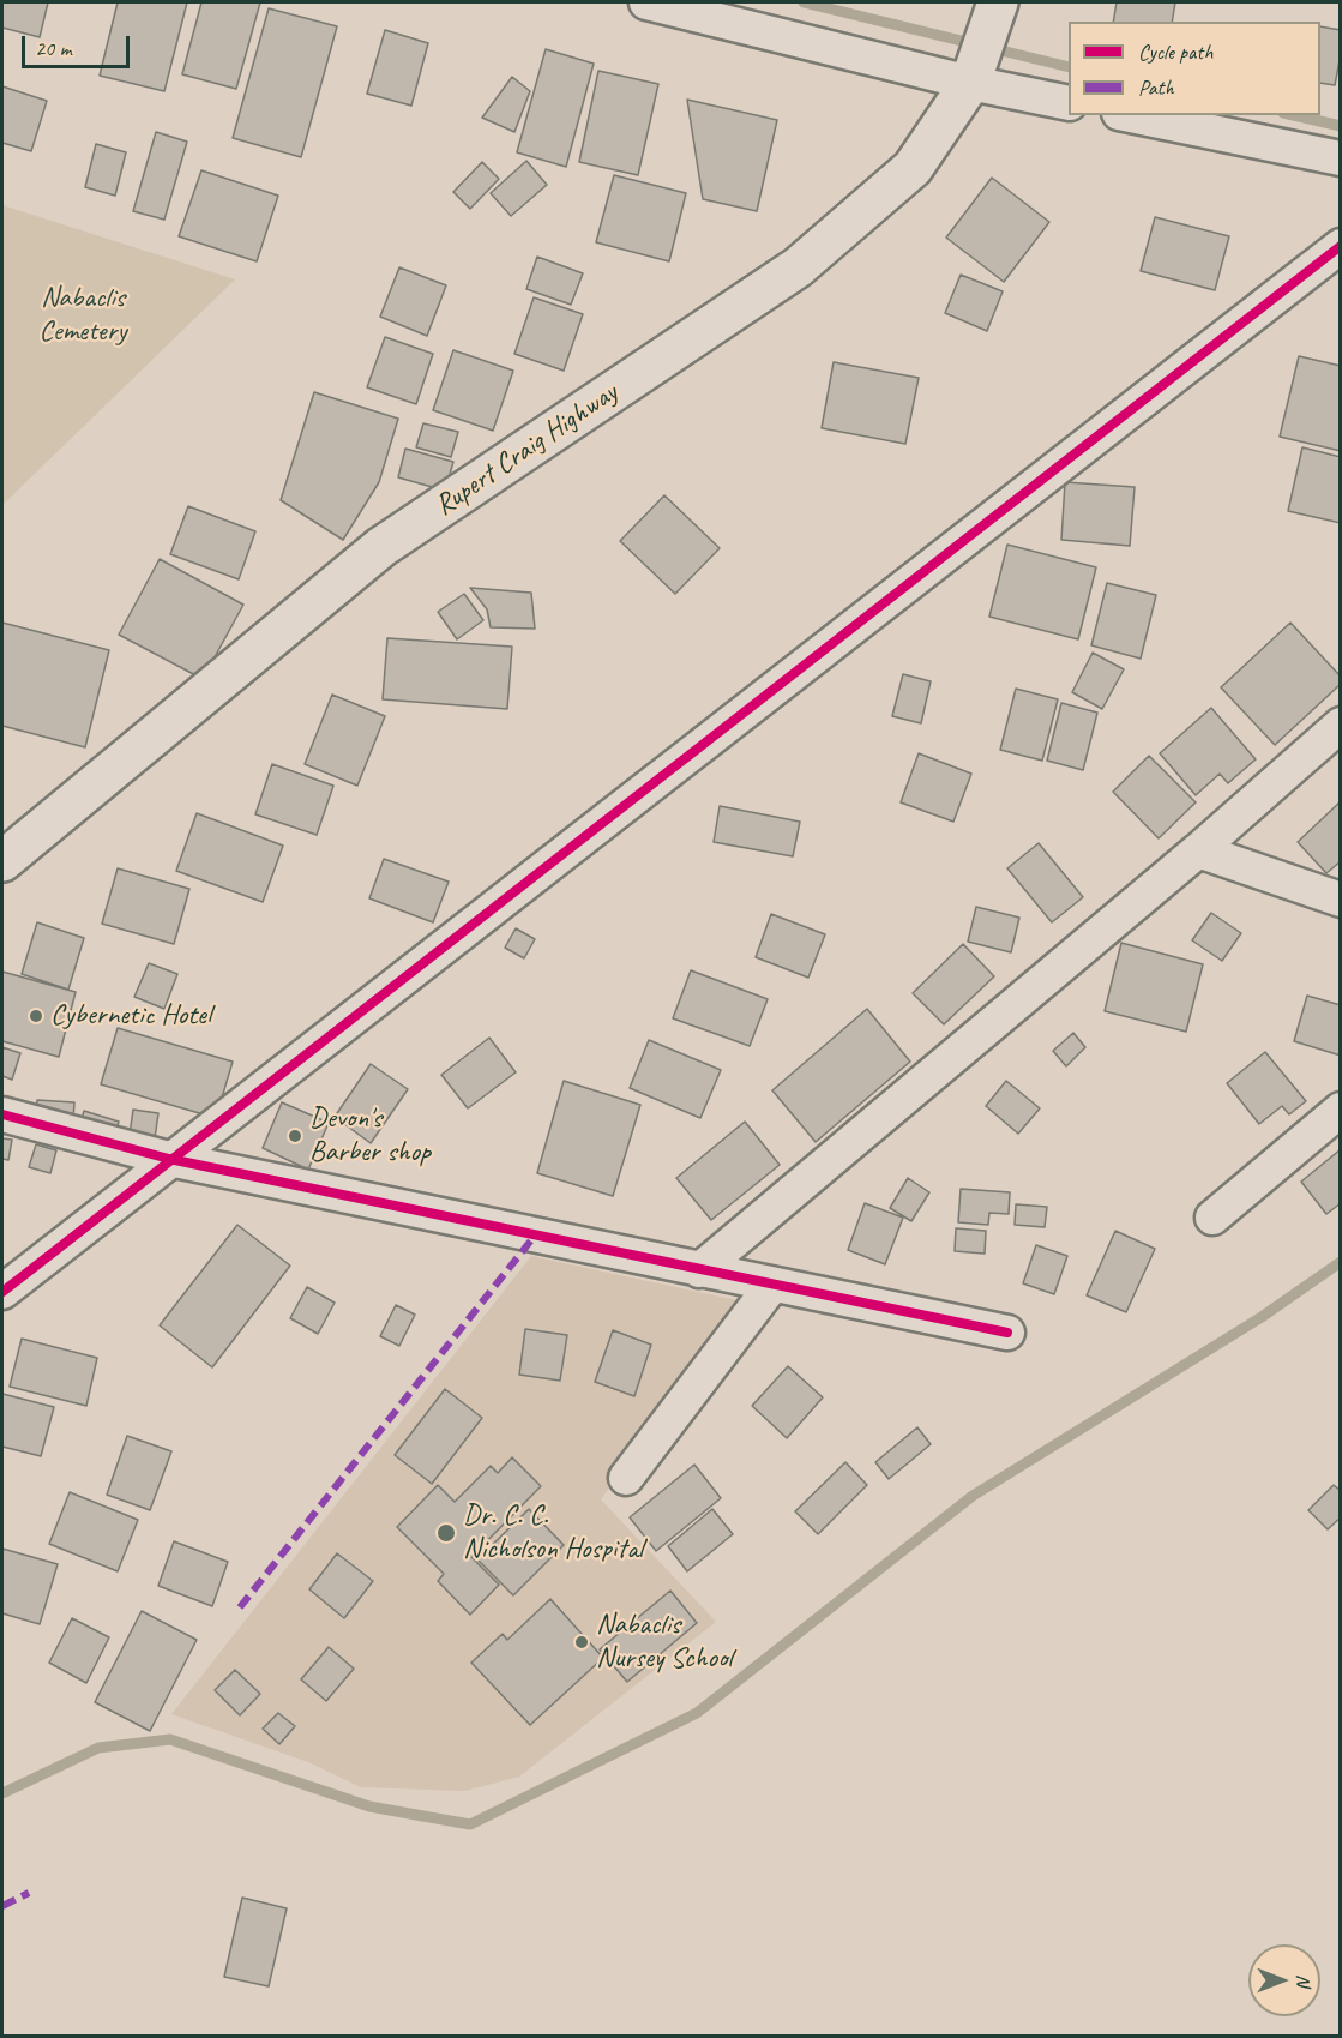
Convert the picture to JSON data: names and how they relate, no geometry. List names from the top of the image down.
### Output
{
  "streets": {
    "main road": ["Rupert Craig Highway"]
  },
  "parks": ["Nabaclis Cemetery"],
  "places": [
    "Cybernetic Hotel",
    "Devon's Barber shop",
    "Dr. C. C. Nicholson Hospital",
    "Nabaclis Nursey School"
  ],
  "legend": ["Cycle path", "Path"],
  "scale_bar": "20 m",
  "north": "right"
}
